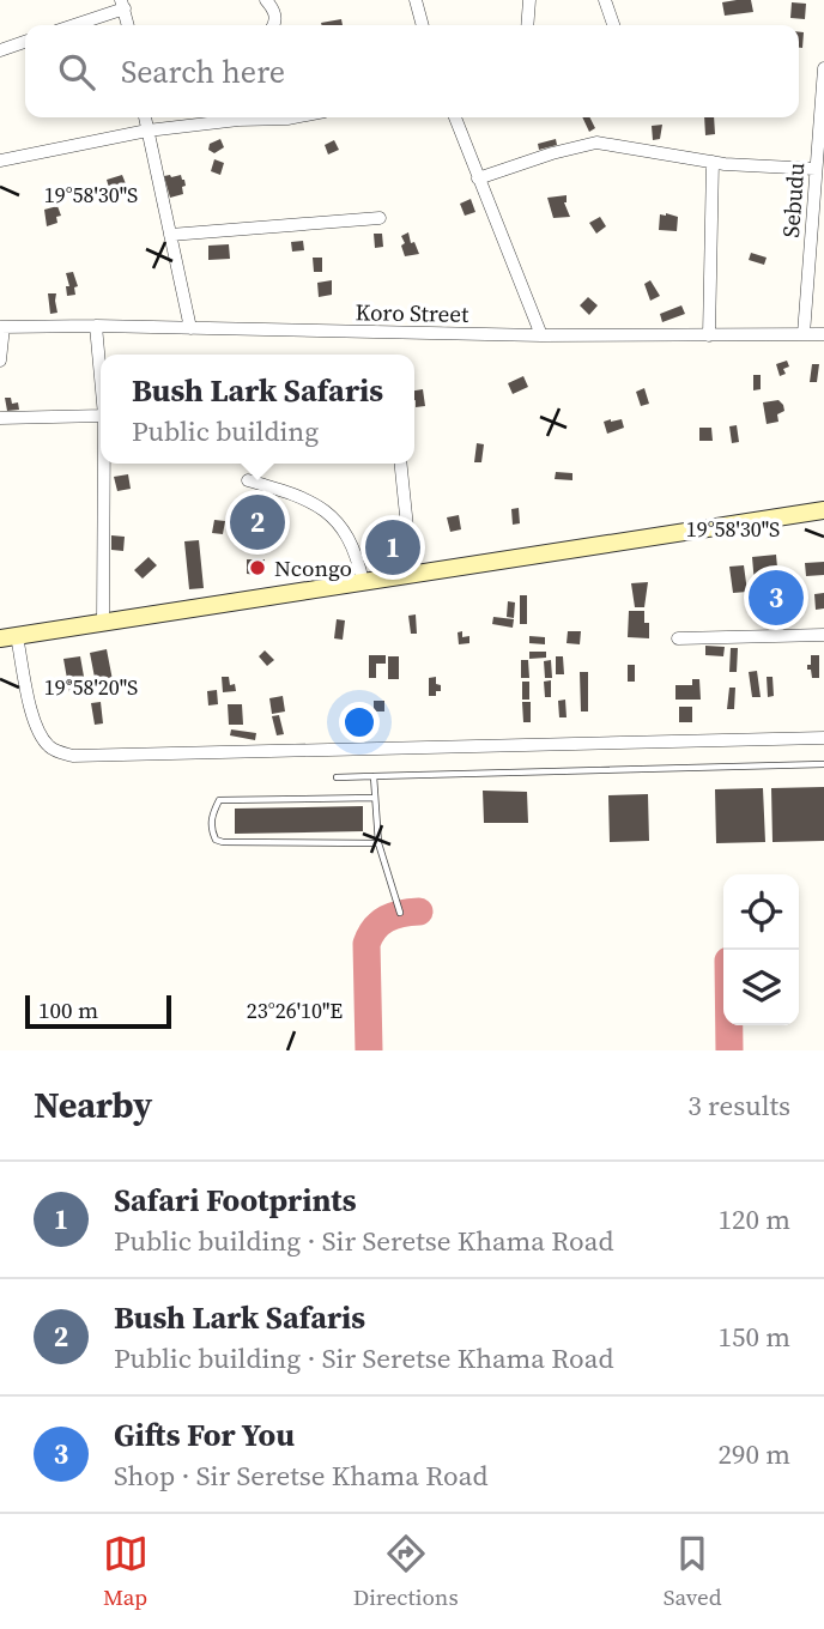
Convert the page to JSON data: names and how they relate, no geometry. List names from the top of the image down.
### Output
{
  "streets": {
    "street": ["Sebudu", "Koro Street"]
  },
  "crossings": [
    ["Sebudu", "Koro Street"]
  ],
  "places": ["Ncongo"],
  "scale_bar": "100 m",
  "page": {
    "search": "Search here",
    "popup": ["Bush Lark Safaris", "Public building"],
    "pins": ["2", "1", "3"],
    "scale": "100 m",
    "heading": ["Nearby", "3 results"],
    "list": [
      {
        "mark": "1",
        "name": "Safari Footprints",
        "note": "Public building · Sir Seretse Khama Road",
        "value": "120 m"
      },
      {
        "mark": "2",
        "name": "Bush Lark Safaris",
        "note": "Public building · Sir Seretse Khama Road",
        "value": "150 m"
      },
      {
        "mark": "3",
        "name": "Gifts For You",
        "note": "Shop · Sir Seretse Khama Road",
        "value": "290 m"
      }
    ],
    "nav": ["Map", "Directions", "Saved"]
  },
  "coordinates": ["19°58'30\"S", "19°58'20\"S", "23°26'10\"E"]
}
